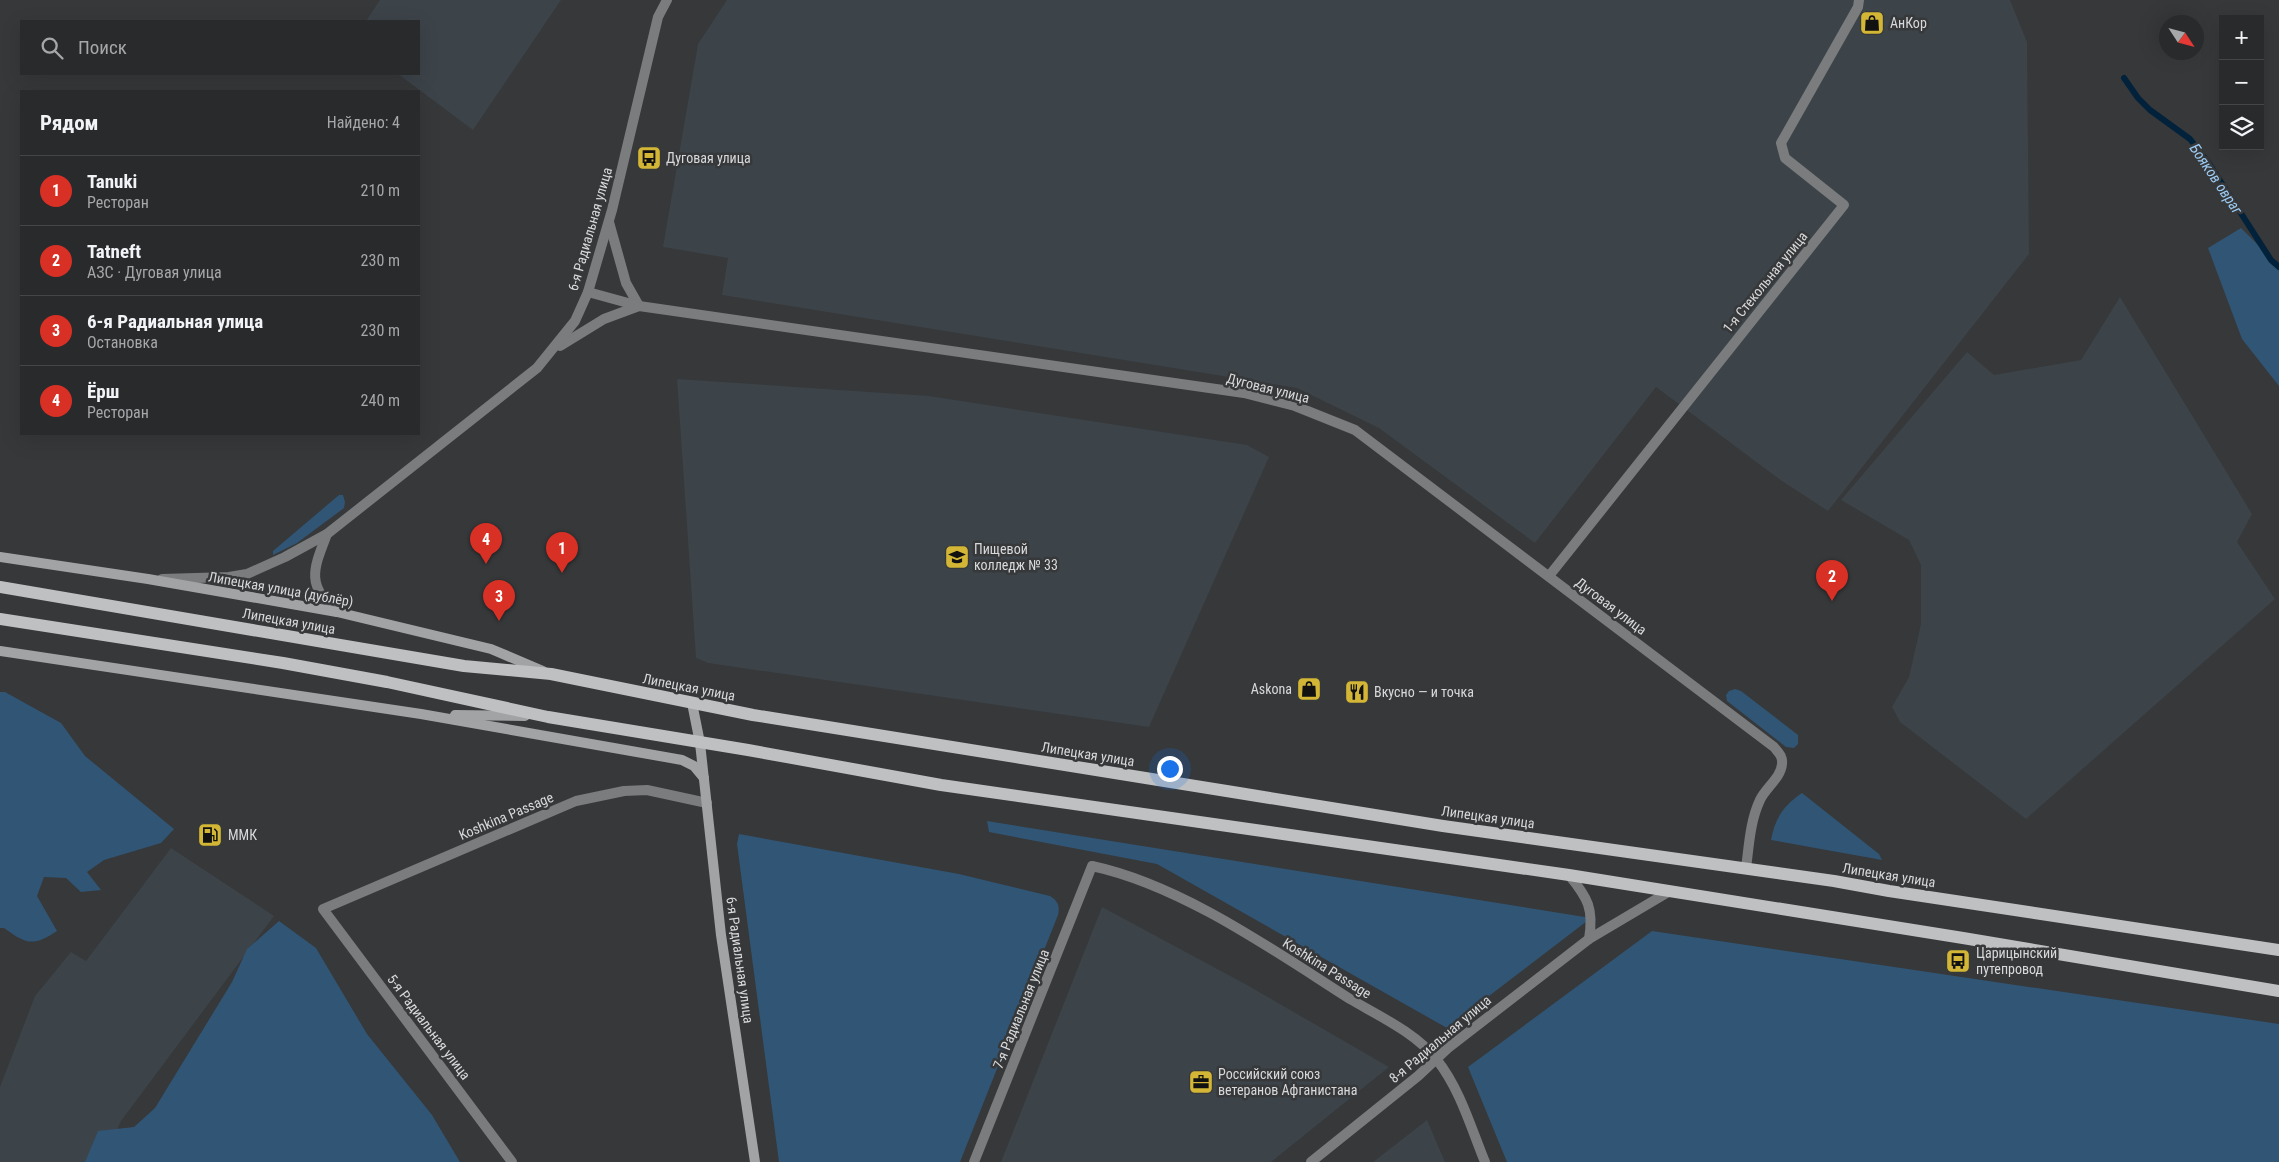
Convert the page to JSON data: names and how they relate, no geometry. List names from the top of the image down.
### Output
{
  "streets": {
    "main road": ["6-я Радиальная улица", "Липецкая улица (дублёр)", "Липецкая улица"],
    "street": [
      "1-я Стекольная улица",
      "Дуговая улица",
      "Koshkina Passage",
      "7-я Радиальная улица",
      "5-я Радиальная улица",
      "8-я Радиальная улица"
    ]
  },
  "crossings": [
    ["6-я Радиальная улица", "Дуговая улица"],
    ["6-я Радиальная улица", "Липецкая улица (дублёр)"],
    ["6-я Радиальная улица", "Липецкая улица"],
    ["6-я Радиальная улица", "Koshkina Passage"],
    ["1-я Стекольная улица", "Дуговая улица"],
    ["Дуговая улица", "Липецкая улица"],
    ["Липецкая улица (дублёр)", "Липецкая улица"],
    ["Koshkina Passage", "7-я Радиальная улица"],
    ["Koshkina Passage", "5-я Радиальная улица"],
    ["Koshkina Passage", "8-я Радиальная улица"]
  ],
  "water": ["Бояков овраг"],
  "places": {
    "shop": ["АнКор", "Askona"],
    "bus stop": ["Дуговая улица", "Царицынский путепровод"],
    "school or university": ["Пищевой колледж № 33"],
    "restaurant": ["Вкусно — и точка"],
    "fuel station": ["ММК"],
    "office": ["Российский союз ветеранов Афганистана"]
  },
  "north": "bottom right",
  "page": {
    "map_buttons": ["+", "−"],
    "search": "Поиск",
    "heading": ["Рядом", "Найдено: 4"],
    "list": [
      {
        "mark": "1",
        "name": "Tanuki",
        "note": "Ресторан",
        "value": "210 m"
      },
      {
        "mark": "2",
        "name": "Tatneft",
        "note": "АЗС · Дуговая улица",
        "value": "230 m"
      },
      {
        "mark": "3",
        "name": "6-я Радиальная улица",
        "note": "Остановка",
        "value": "230 m"
      },
      {
        "mark": "4",
        "name": "Ёрш",
        "note": "Ресторан",
        "value": "240 m"
      }
    ],
    "pins": [
      "4",
      "1",
      "2",
      "3"
    ]
  }
}
